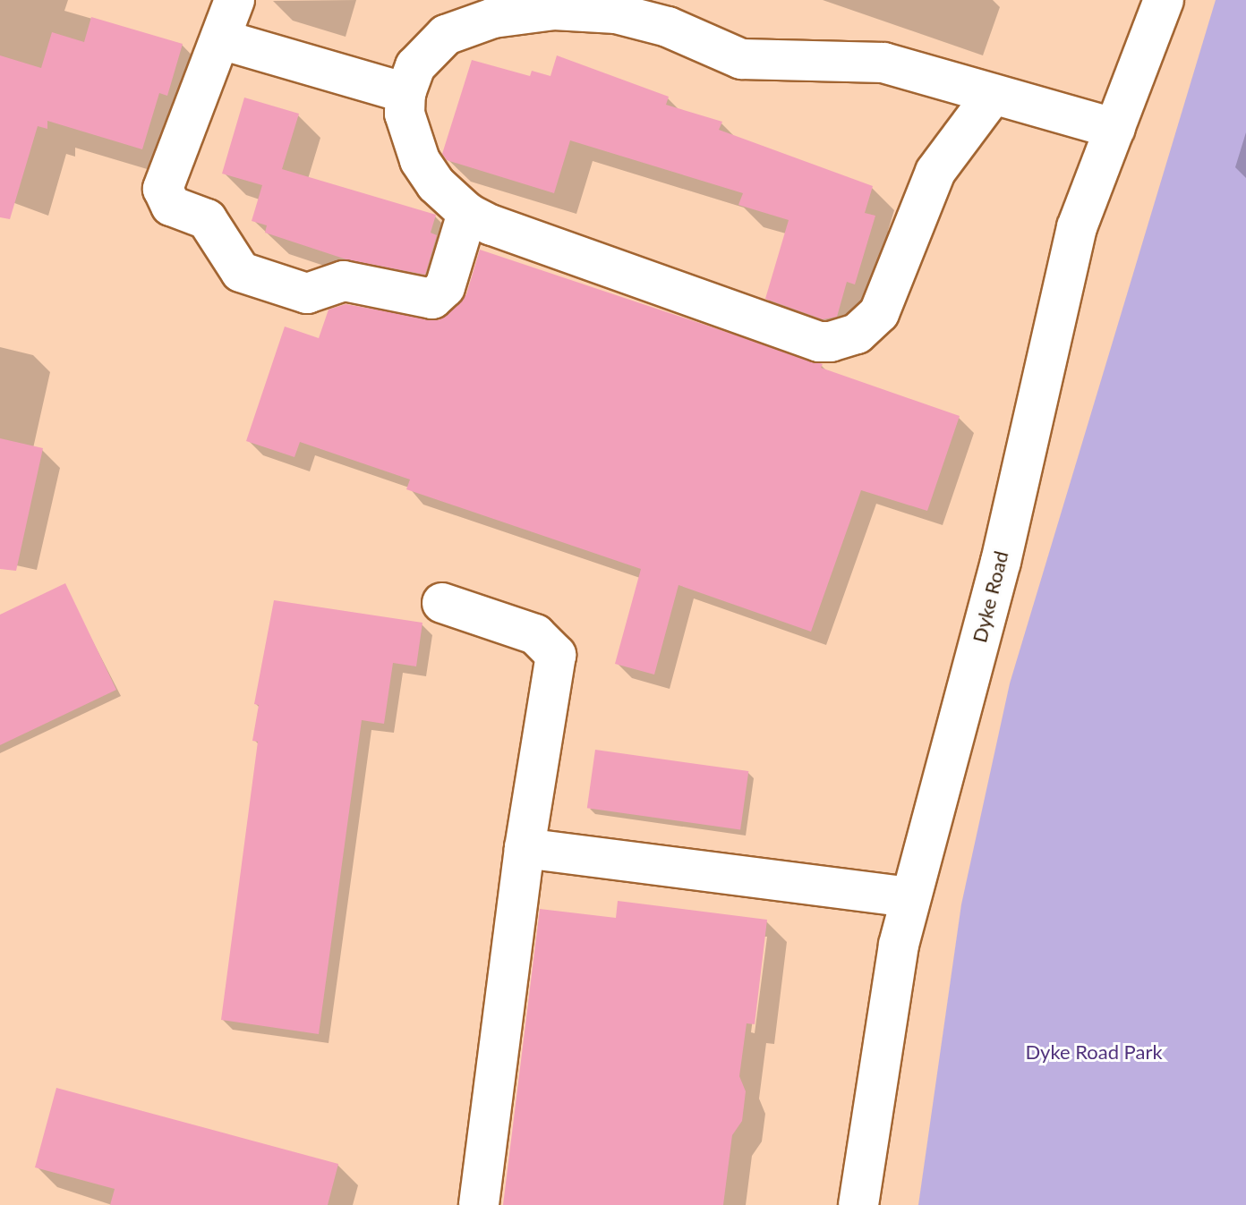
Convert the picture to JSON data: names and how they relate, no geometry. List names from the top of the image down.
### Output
{
  "streets": {
    "street": ["Dyke Road"]
  },
  "parks": ["Dyke Road Park"]
}
